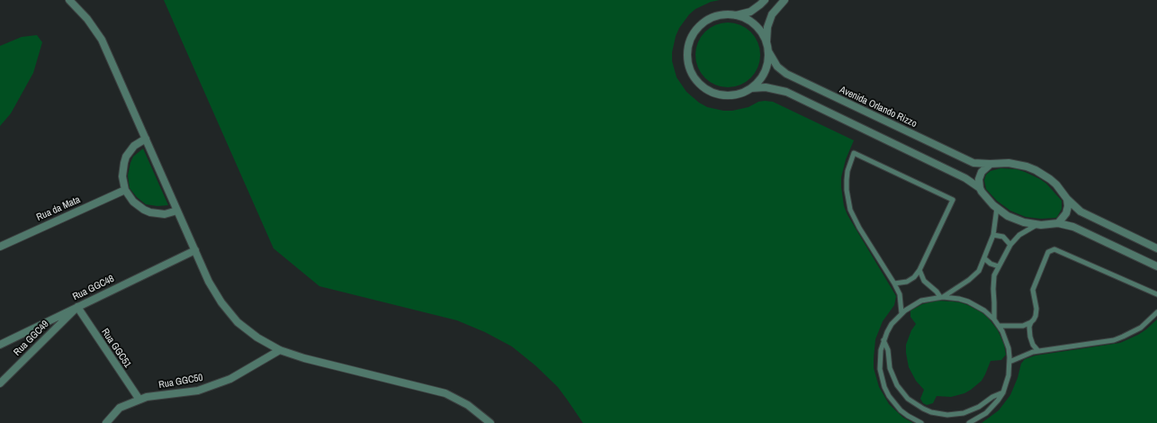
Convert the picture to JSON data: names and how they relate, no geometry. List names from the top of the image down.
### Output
{
  "streets": {
    "street": [
      "Avenida Orlando Rizzo",
      "Rua da Mata",
      "Rua GGC48",
      "Rua GGC49",
      "Rua GGC51",
      "Rua GGC50"
    ]
  },
  "crossings": [
    ["Rua GGC48", "Rua GGC49"],
    ["Rua GGC48", "Rua GGC51"],
    ["Rua GGC49", "Rua GGC51"],
    ["Rua GGC51", "Rua GGC50"]
  ]
}
